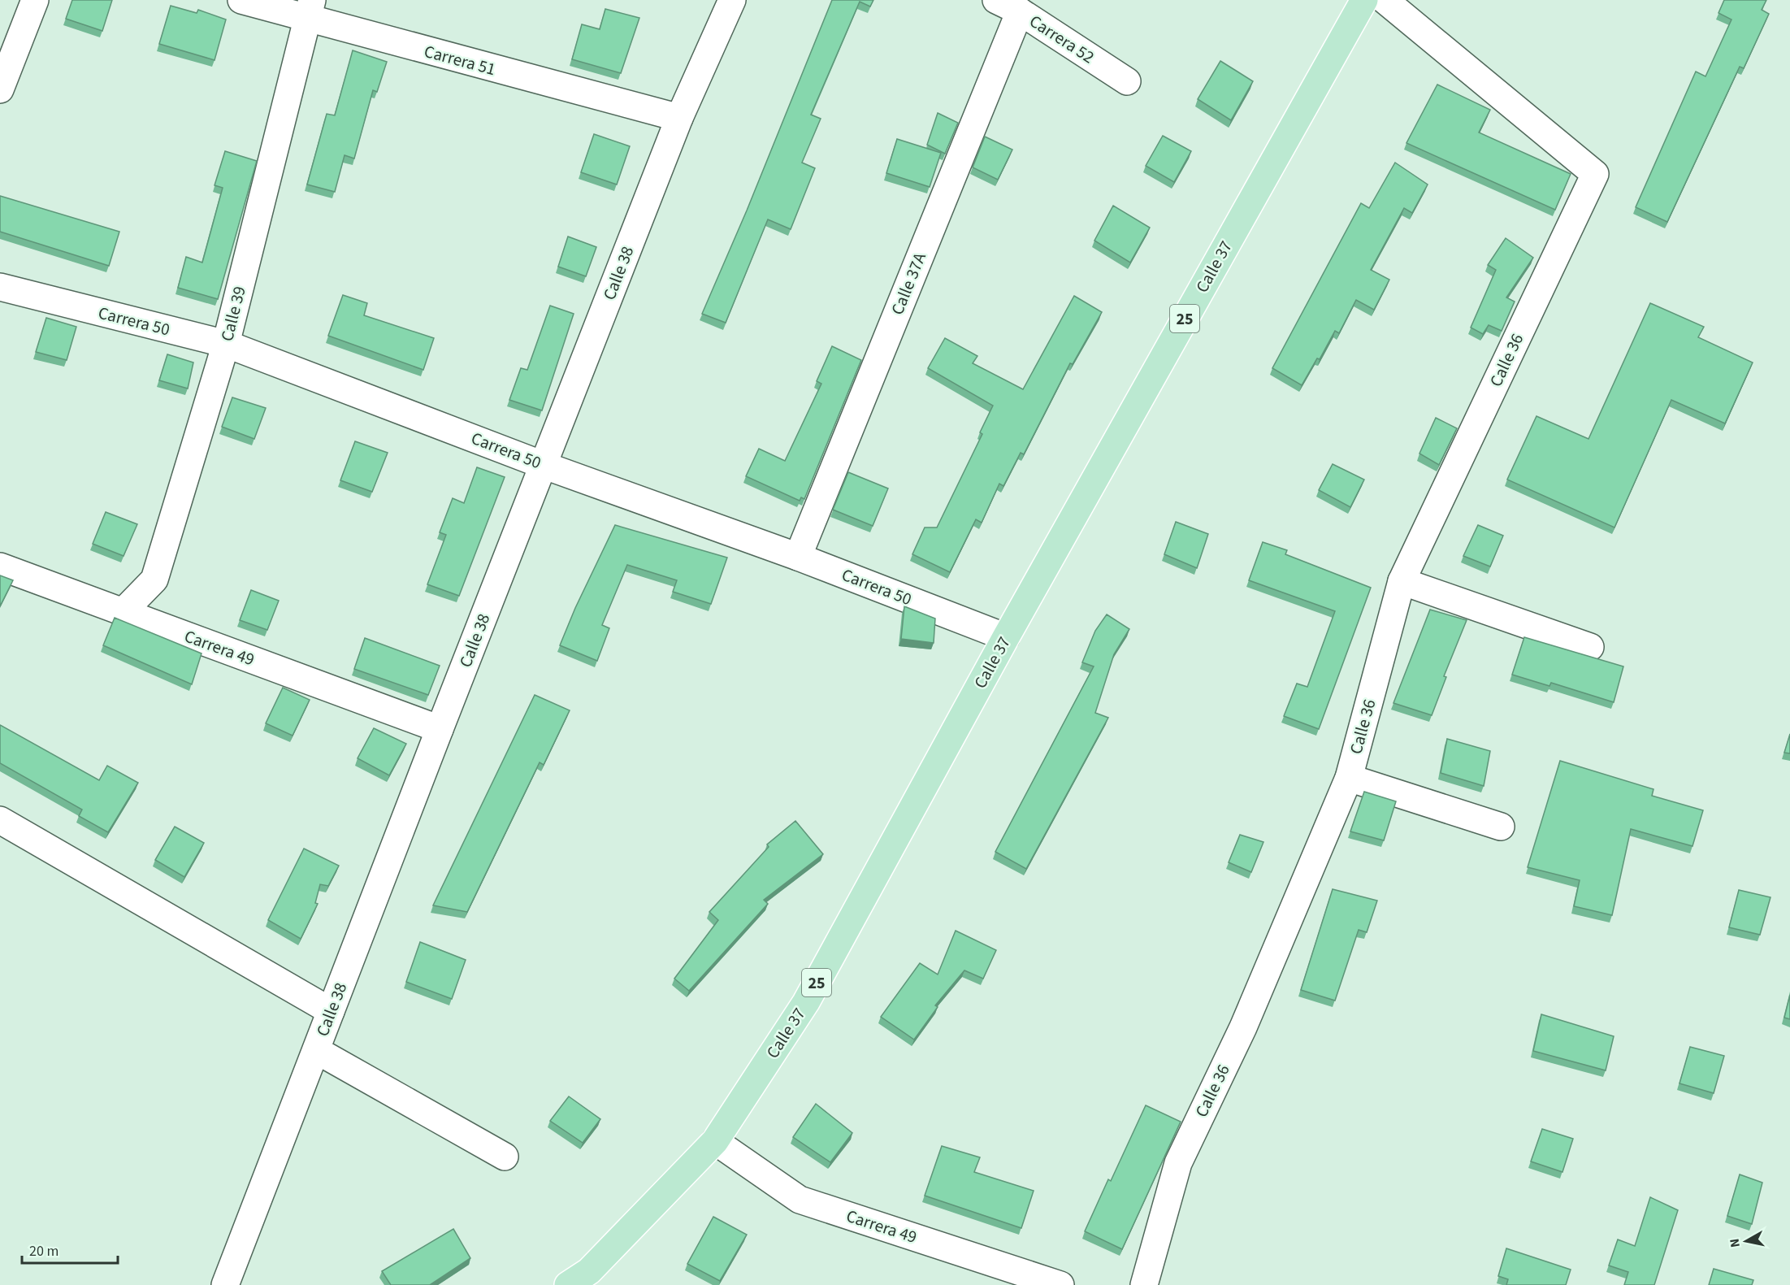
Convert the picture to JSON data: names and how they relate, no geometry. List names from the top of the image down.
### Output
{
  "streets": {
    "main road": ["Calle 37", "25"],
    "street": [
      "Carrera 52",
      "Carrera 51",
      "Calle 38",
      "Calle 37A",
      "Calle 39",
      "Carrera 50",
      "Calle 36",
      "Carrera 49"
    ]
  },
  "crossings": [
    ["Carrera 52", "Calle 37A"],
    ["Carrera 51", "Calle 38"],
    ["Carrera 51", "Calle 39"],
    ["Calle 37", "Carrera 50"],
    ["Calle 37", "Carrera 49"],
    ["Calle 38", "Carrera 50"],
    ["Calle 38", "Carrera 49"],
    ["Calle 37A", "Carrera 50"],
    ["Calle 39", "Carrera 50"],
    ["Calle 39", "Carrera 49"]
  ],
  "scale_bar": "20 m",
  "north": "left"
}
